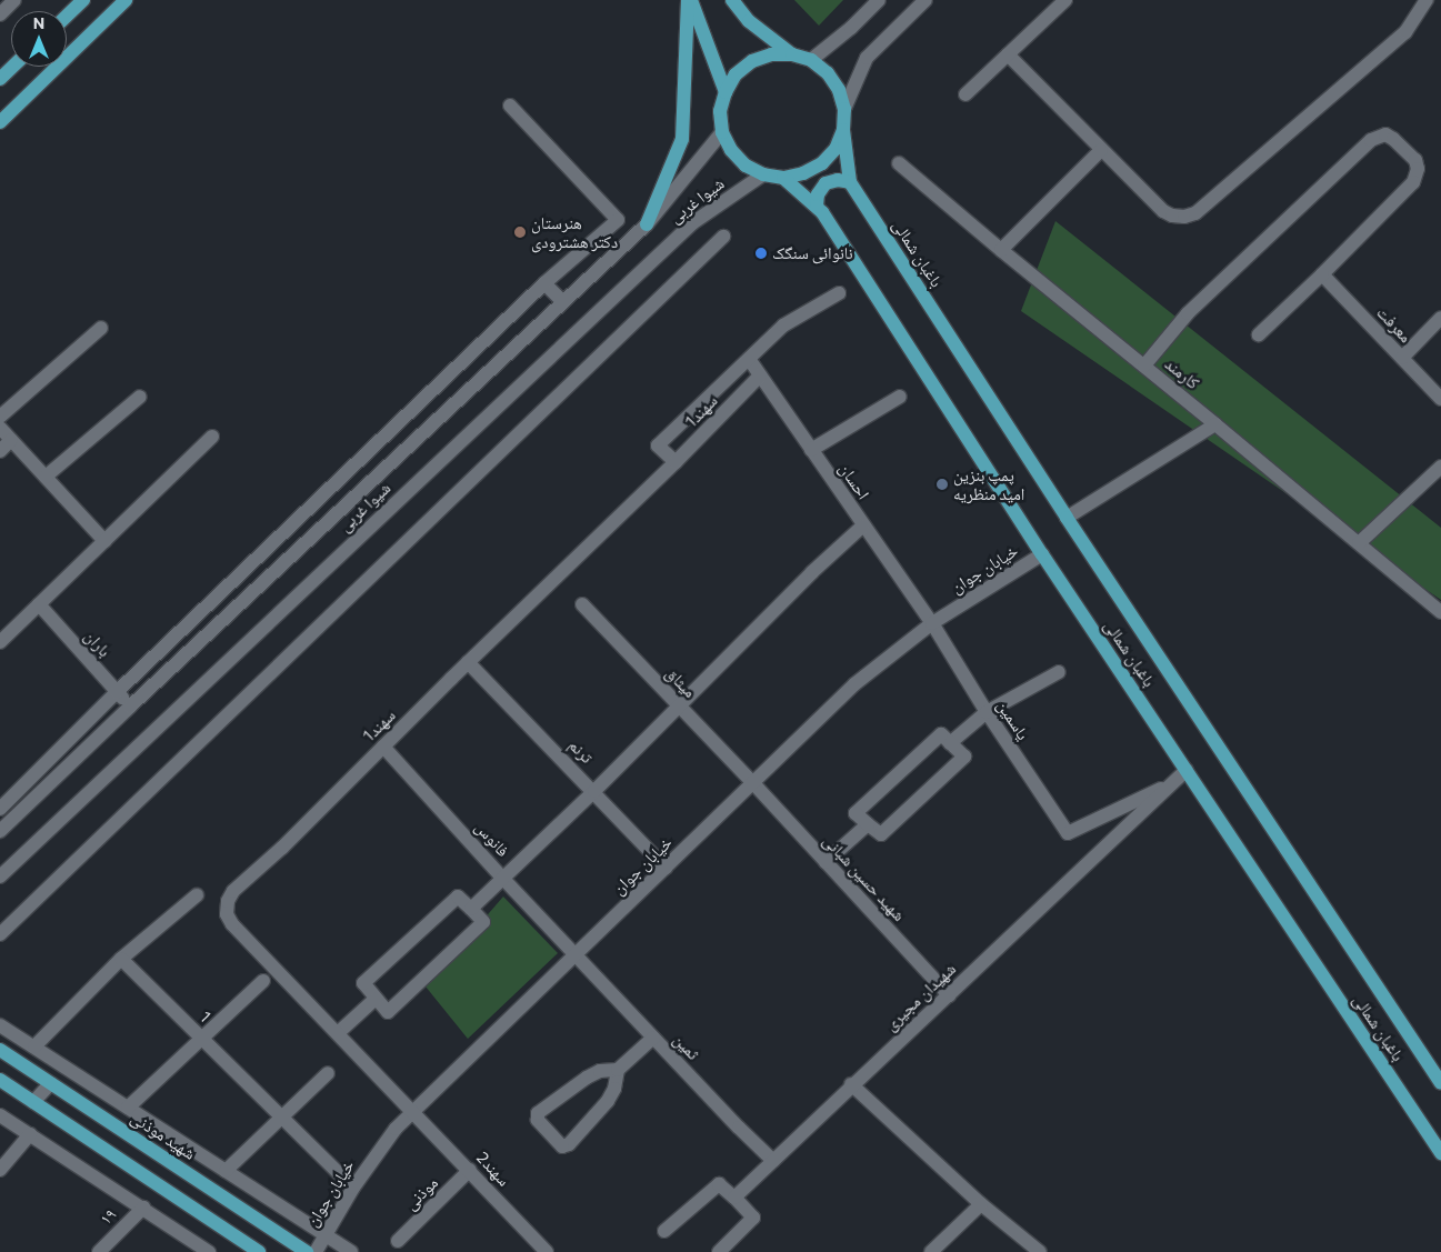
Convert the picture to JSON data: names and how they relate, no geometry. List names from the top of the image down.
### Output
{
  "streets": {
    "main road": ["باغبان شمالی", "شهید موذنی"],
    "street": [
      "شیوا غربی",
      "معرفت",
      "کارمند",
      "1سهند",
      "احسان",
      "خیابان جوان",
      "باران",
      "میثاق",
      "یاسمین",
      "ترنم",
      "فانوس",
      "شهید حسین شبانی",
      "شهیدان مجیری",
      "1",
      "ثمین",
      "2سهند",
      "موذنی",
      "۱۹"
    ]
  },
  "crossings": [
    ["شیوا غربی", "باغبان شمالی"],
    ["شیوا غربی", "باران"],
    ["باغبان شمالی", "خیابان جوان"],
    ["باغبان شمالی", "شهیدان مجیری"],
    ["1سهند", "احسان"],
    ["1سهند", "خیابان جوان"],
    ["1سهند", "ترنم"],
    ["1سهند", "فانوس"],
    ["1سهند", "2سهند"],
    ["احسان", "خیابان جوان"],
    ["احسان", "یاسمین"],
    ["خیابان جوان", "میثاق"],
    ["خیابان جوان", "یاسمین"],
    ["خیابان جوان", "ترنم"],
    ["خیابان جوان", "فانوس"],
    ["خیابان جوان", "شهید حسین شبانی"],
    ["خیابان جوان", "1"],
    ["خیابان جوان", "ثمین"],
    ["خیابان جوان", "2سهند"],
    ["میثاق", "شهید حسین شبانی"],
    ["یاسمین", "شهیدان مجیری"],
    ["فانوس", "ثمین"],
    ["شهید حسین شبانی", "شهیدان مجیری"],
    ["شهیدان مجیری", "ثمین"],
    ["2سهند", "موذنی"]
  ],
  "places": ["هنرستان دکتر هشترودی", "نانوائی سنگک", "پمپ بنزین امید منظریه"],
  "north": "top"
}
